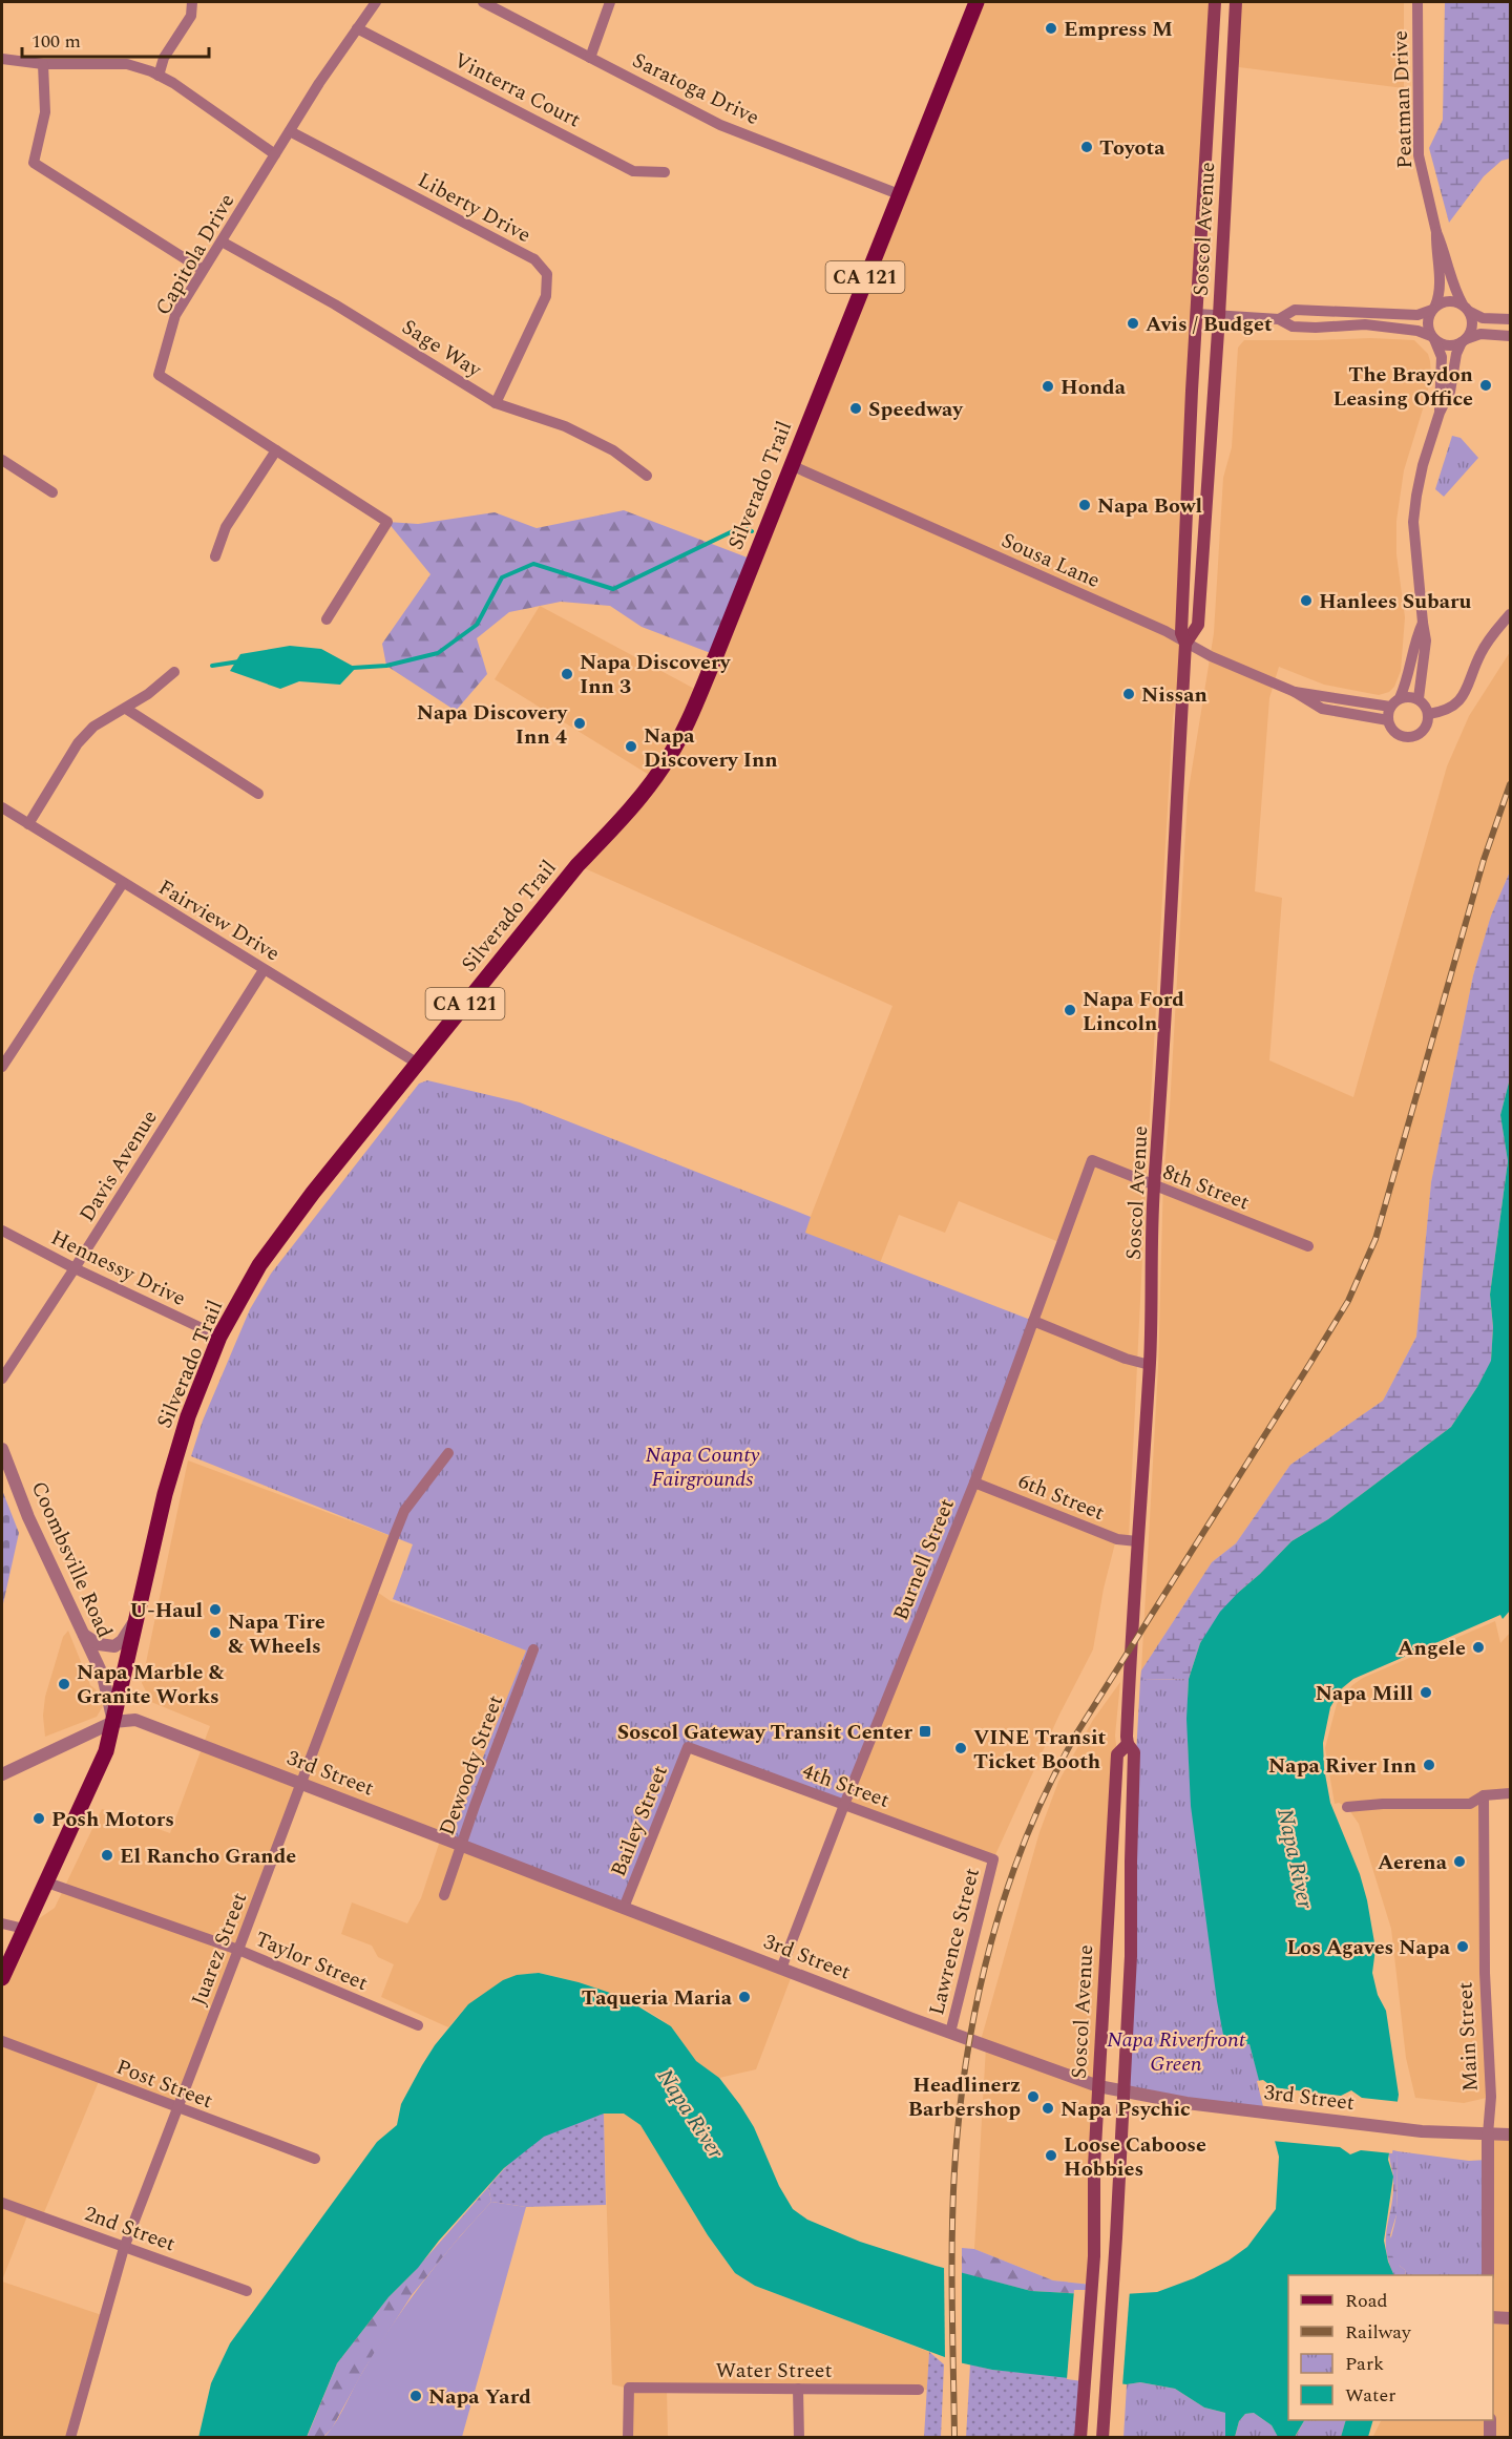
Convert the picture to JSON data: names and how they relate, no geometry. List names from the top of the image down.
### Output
{
  "streets": {
    "main road": ["Soscol Avenue", "CA 121", "Silverado Trail"],
    "street": [
      "Saratoga Drive",
      "Vinterra Court",
      "Peatman Drive",
      "Liberty Drive",
      "Capitola Drive",
      "Sage Way",
      "Sousa Lane",
      "Fairview Drive",
      "Davis Avenue",
      "8th Street",
      "Hennessy Drive",
      "6th Street",
      "Coombsville Road",
      "Burnell Street",
      "Dewoody Street",
      "3rd Street",
      "4th Street",
      "Bailey Street",
      "Lawrence Street",
      "Juarez Street",
      "Taylor Street",
      "Main Street",
      "Post Street",
      "2nd Street",
      "Water Street"
    ]
  },
  "crossings": [
    ["Saratoga Drive", "Silverado Trail"],
    ["Vinterra Court", "Capitola Drive"],
    ["Peatman Drive", "Sousa Lane"],
    ["Liberty Drive", "Capitola Drive"],
    ["Liberty Drive", "Sage Way"],
    ["Soscol Avenue", "Sousa Lane"],
    ["Soscol Avenue", "8th Street"],
    ["Soscol Avenue", "6th Street"],
    ["Soscol Avenue", "3rd Street"],
    ["Capitola Drive", "Sage Way"],
    ["Silverado Trail", "Sousa Lane"],
    ["Silverado Trail", "Fairview Drive"],
    ["Silverado Trail", "Hennessy Drive"],
    ["Silverado Trail", "Coombsville Road"],
    ["Silverado Trail", "3rd Street"],
    ["Silverado Trail", "Taylor Street"],
    ["Fairview Drive", "Davis Avenue"],
    ["Davis Avenue", "Hennessy Drive"],
    ["8th Street", "Burnell Street"],
    ["6th Street", "Burnell Street"],
    ["Coombsville Road", "3rd Street"],
    ["Burnell Street", "3rd Street"],
    ["Burnell Street", "4th Street"],
    ["Dewoody Street", "3rd Street"],
    ["3rd Street", "Bailey Street"],
    ["3rd Street", "Lawrence Street"],
    ["3rd Street", "Juarez Street"],
    ["3rd Street", "Main Street"],
    ["4th Street", "Bailey Street"],
    ["4th Street", "Lawrence Street"],
    ["Juarez Street", "Taylor Street"],
    ["Juarez Street", "Post Street"],
    ["Juarez Street", "2nd Street"]
  ],
  "water": ["Napa River"],
  "parks": ["Napa County Fairgrounds", "Napa Riverfront Green"],
  "places": {
    "other": [
      "Empress M",
      "Toyota",
      "Avis / Budget",
      "The Braydon Leasing Office",
      "Honda",
      "Speedway",
      "Napa Bowl",
      "Hanlees Subaru",
      "Napa Discovery Inn 3",
      "Nissan",
      "Napa Discovery Inn 4",
      "Napa Discovery Inn",
      "Napa Ford Lincoln",
      "U-Haul",
      "Napa Tire & Wheels",
      "Angele",
      "Napa Marble & Granite Works",
      "Napa Mill",
      "VINE Transit Ticket Booth",
      "Napa River Inn",
      "Posh Motors",
      "El Rancho Grande",
      "Aerena",
      "Los Agaves Napa",
      "Taqueria Maria",
      "Headlinerz Barbershop",
      "Napa Psychic",
      "Loose Caboose Hobbies",
      "Napa Yard"
    ],
    "transit": ["Soscol Gateway Transit Center"]
  },
  "legend": [
    "Road",
    "Railway",
    "Park",
    "Water"
  ],
  "scale_bar": "100 m"
}
